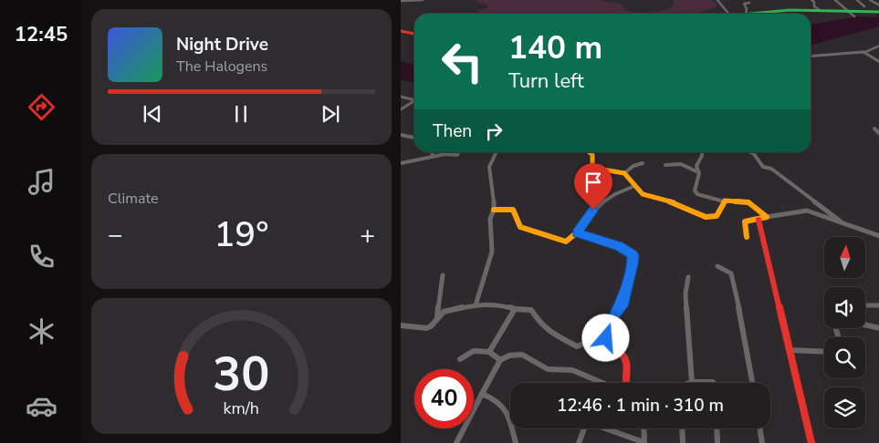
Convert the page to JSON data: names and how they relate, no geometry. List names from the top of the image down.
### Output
{
  "north": "top",
  "page": {
    "tabs": "12:45",
    "turn": ["140 m", "Turn left"],
    "song": ["Night Drive", "The Halogens"],
    "then": "Then",
    "tile": "Climate",
    "heat": ["−", "19°", "+"],
    "limit": "40",
    "trip": "12:46 · 1 min · 310 m",
    "gauge": ["30", "km/h"]
  }
}
